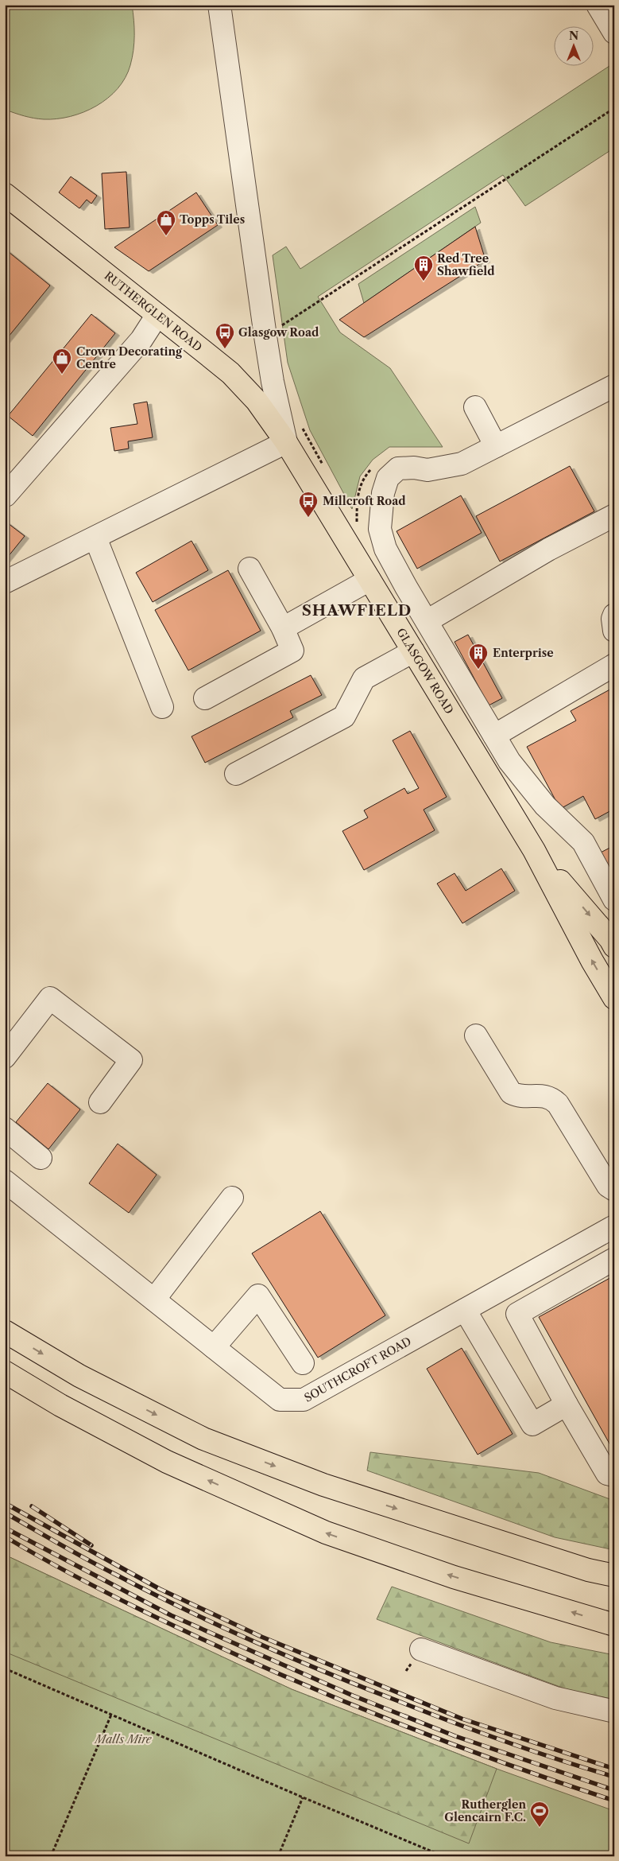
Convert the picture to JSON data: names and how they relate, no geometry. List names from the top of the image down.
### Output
{
  "streets": {
    "main road": ["RUTHERGLEN ROAD", "GLASGOW ROAD"],
    "street": ["SOUTHCROFT ROAD"]
  },
  "crossings": [
    ["RUTHERGLEN ROAD", "GLASGOW ROAD"]
  ],
  "districts": ["SHAWFIELD"],
  "parks": ["Malls Mire"],
  "places": {
    "shop": ["Topps Tiles", "Crown Decorating Centre"],
    "building": ["Red Tree Shawfield", "Enterprise"],
    "bus stop": ["Glasgow Road", "Millcroft Road"],
    "sports": ["Rutherglen Glencairn F.C."]
  },
  "north": "top"
}
